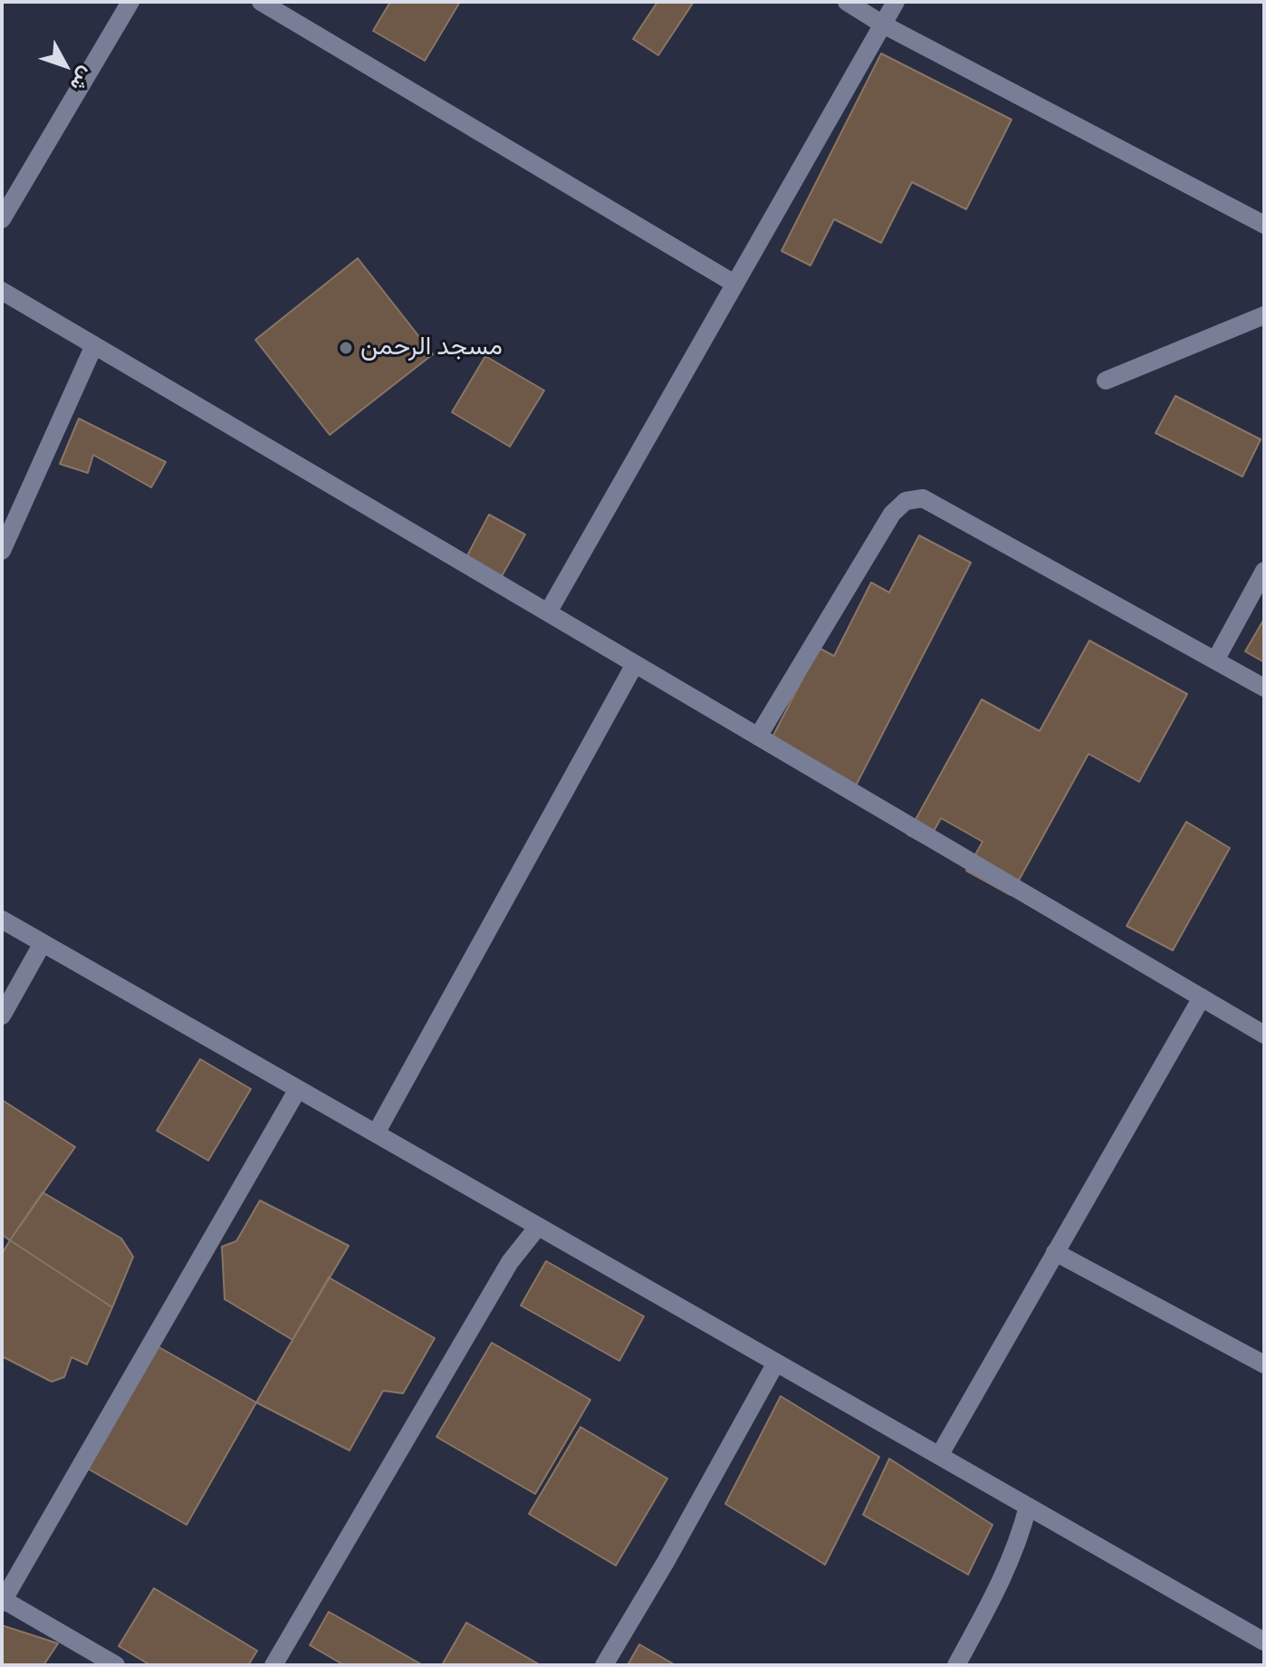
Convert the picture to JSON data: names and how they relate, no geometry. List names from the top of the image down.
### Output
{
  "places": ["مسجد الرحمن"],
  "north": "bottom right"
}
